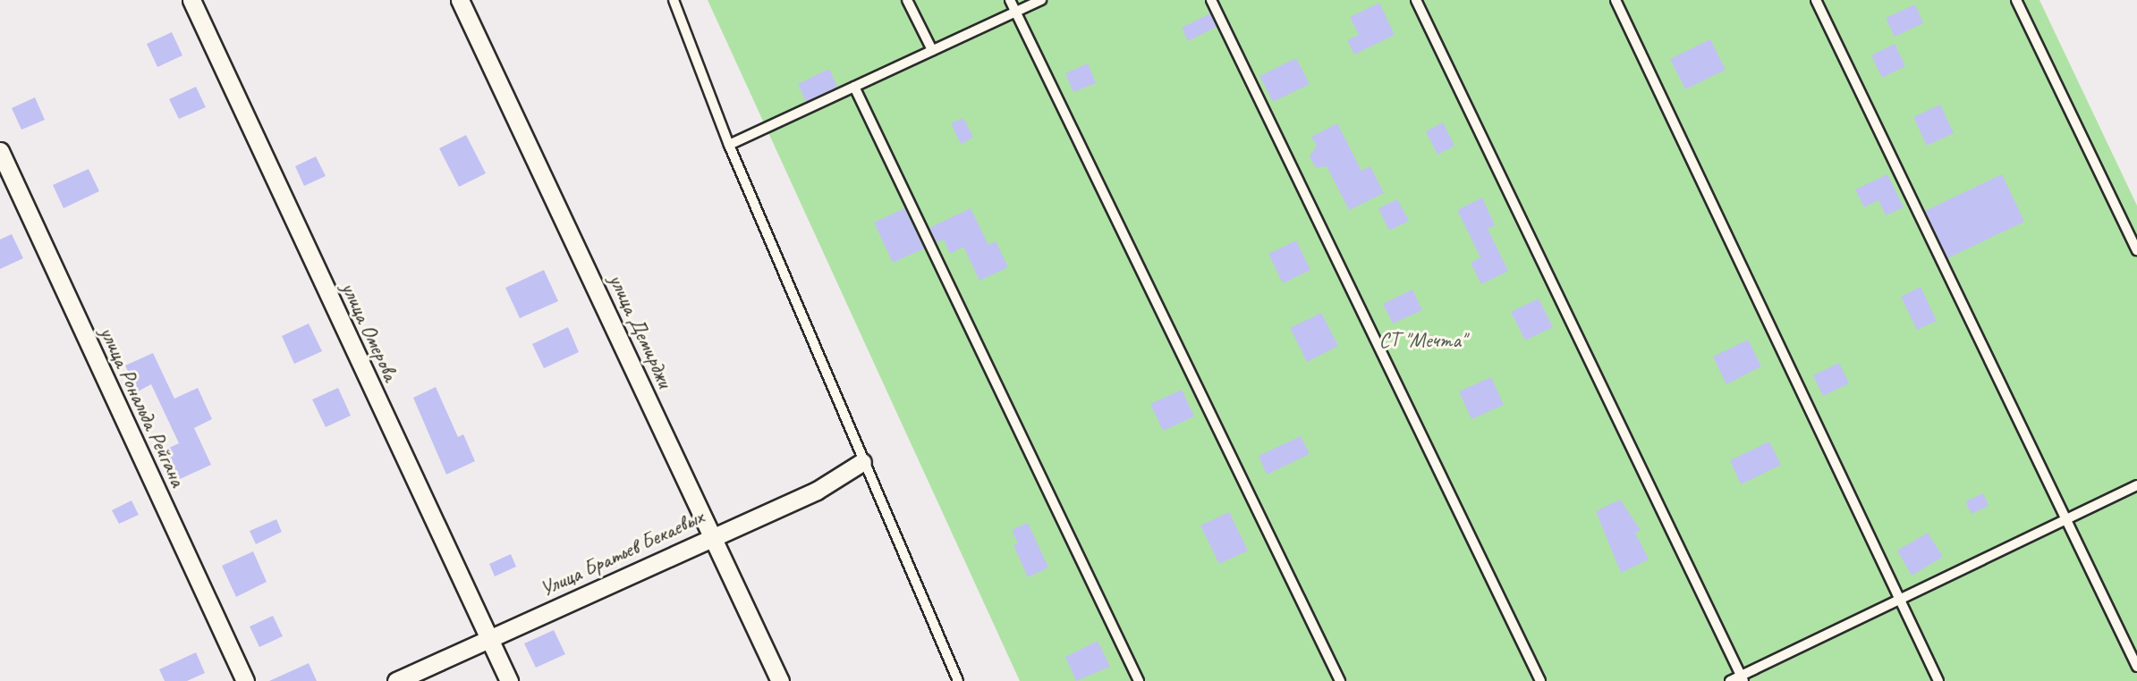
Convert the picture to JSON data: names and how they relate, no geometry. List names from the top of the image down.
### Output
{
  "streets": {
    "street": [
      "улица Демирджи",
      "улица Омерова",
      "улица Рональда Рейгана",
      "Улица Братьев Бекаевых"
    ]
  },
  "crossings": [
    ["улица Демирджи", "Улица Братьев Бекаевых"],
    ["улица Омерова", "Улица Братьев Бекаевых"]
  ],
  "parks": ["СТ \"Мечта\""]
}
